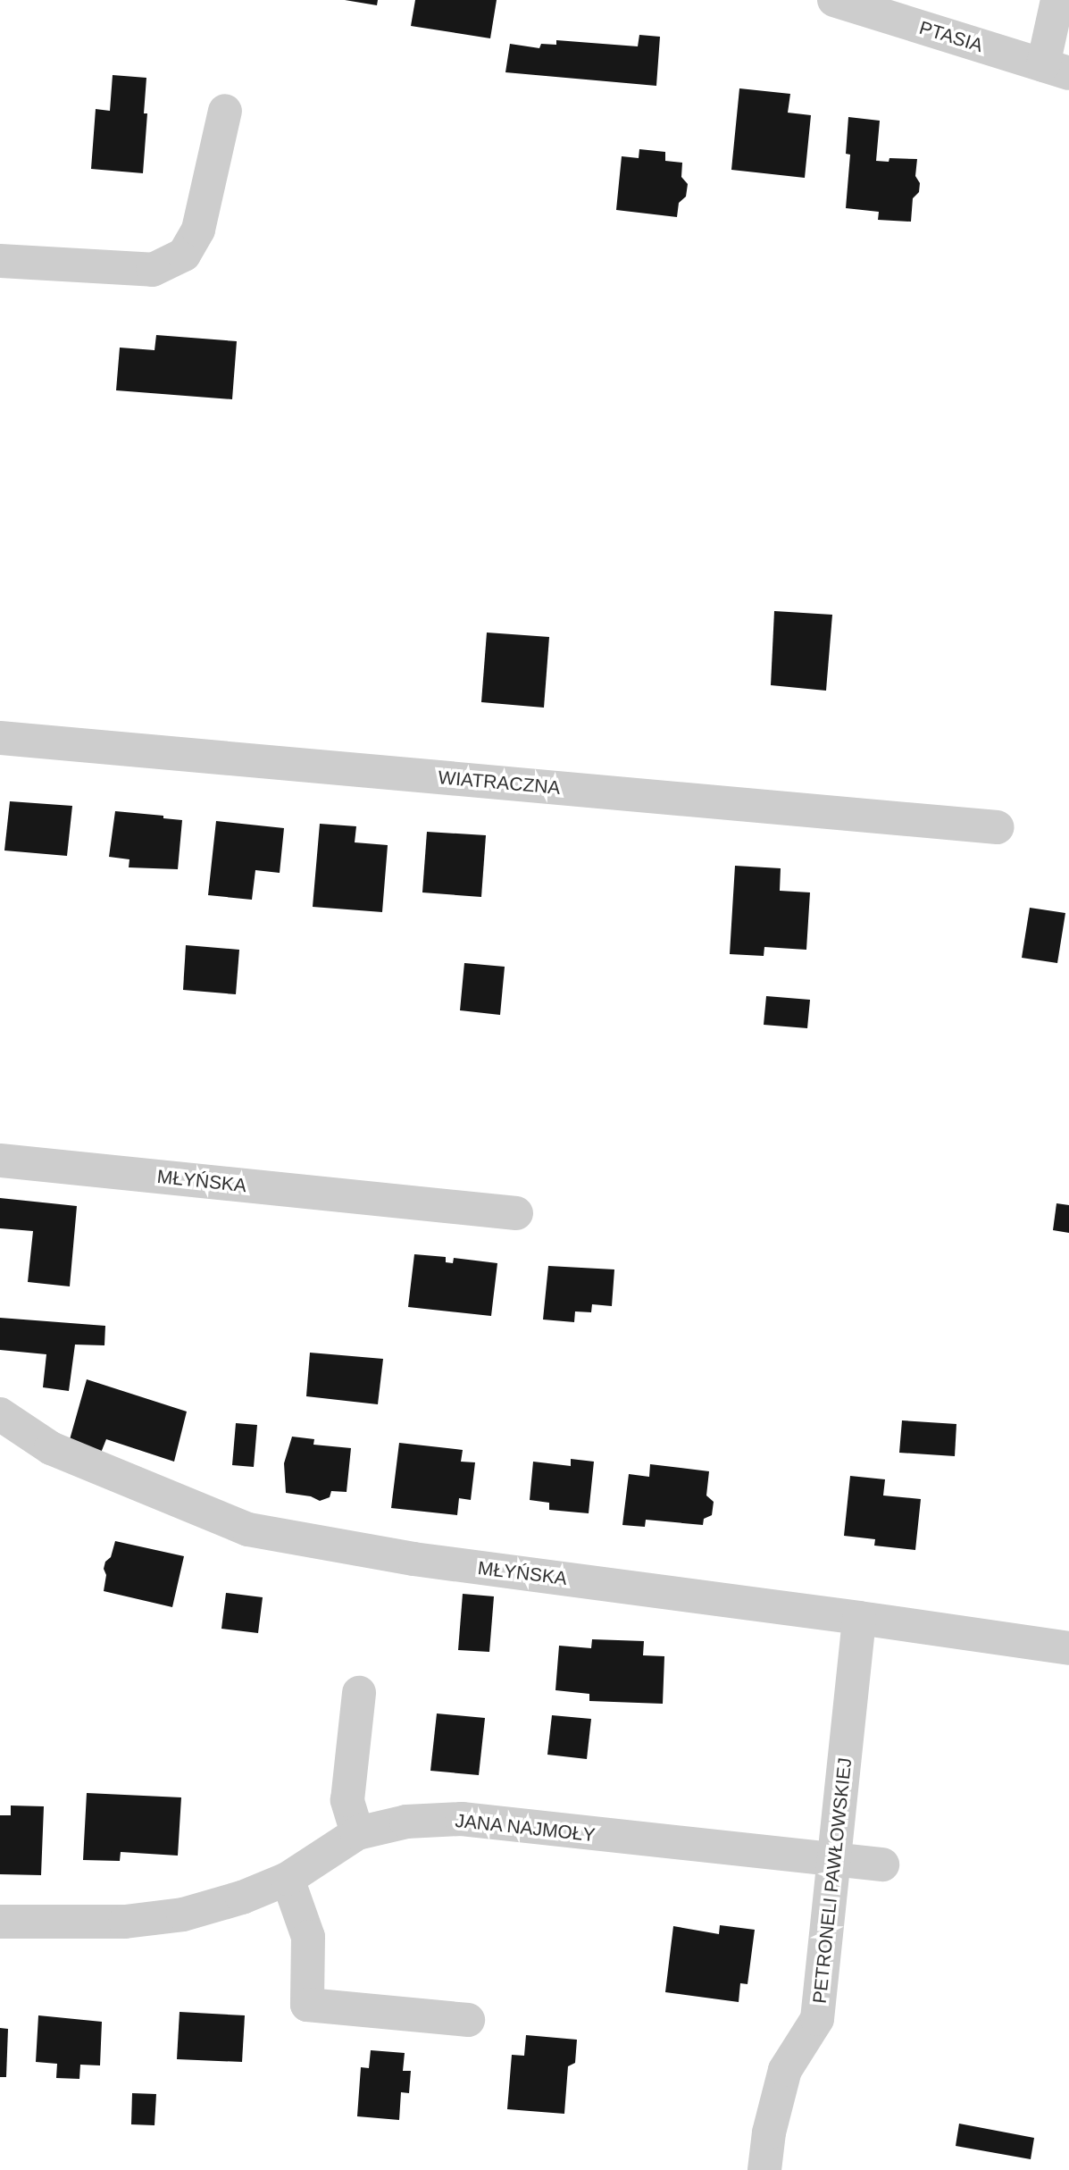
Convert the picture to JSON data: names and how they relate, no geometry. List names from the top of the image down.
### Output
{
  "streets": {
    "street": [
      "PTASIA",
      "WIATRACZNA",
      "MŁYŃSKA",
      "JANA NAJMOŁY",
      "PETRONELI PAWŁOWSKIEJ"
    ]
  },
  "crossings": [
    ["MŁYŃSKA", "PETRONELI PAWŁOWSKIEJ"],
    ["JANA NAJMOŁY", "PETRONELI PAWŁOWSKIEJ"]
  ]
}
